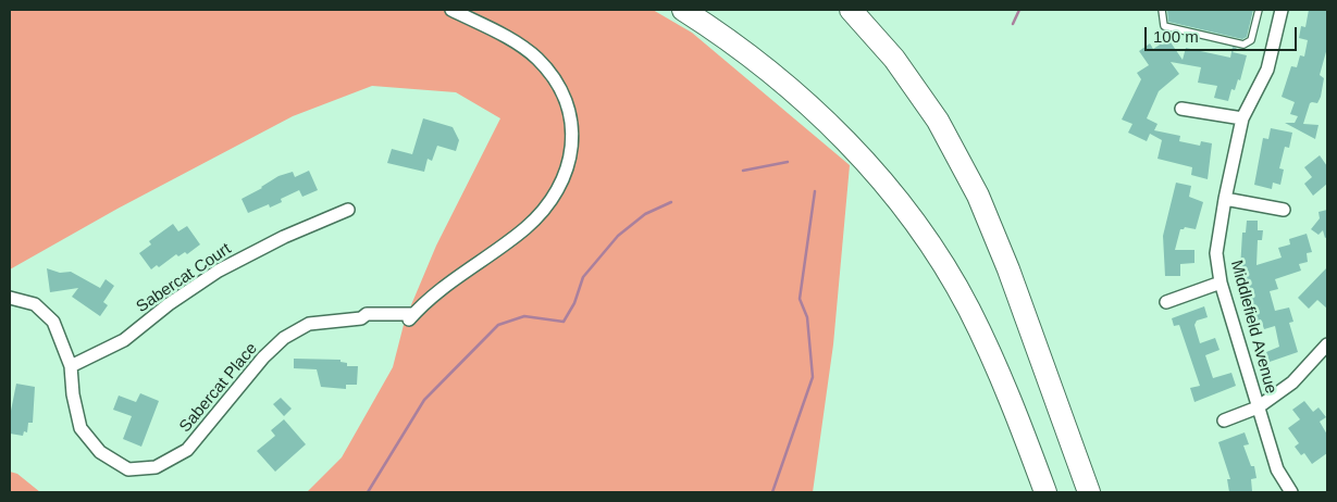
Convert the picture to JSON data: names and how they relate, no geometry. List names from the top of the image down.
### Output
{
  "streets": {
    "street": ["Sabercat Court", "Middlefield Avenue", "Sabercat Place"]
  },
  "crossings": [
    ["Sabercat Court", "Sabercat Place"]
  ],
  "scale_bar": "100 m"
}
